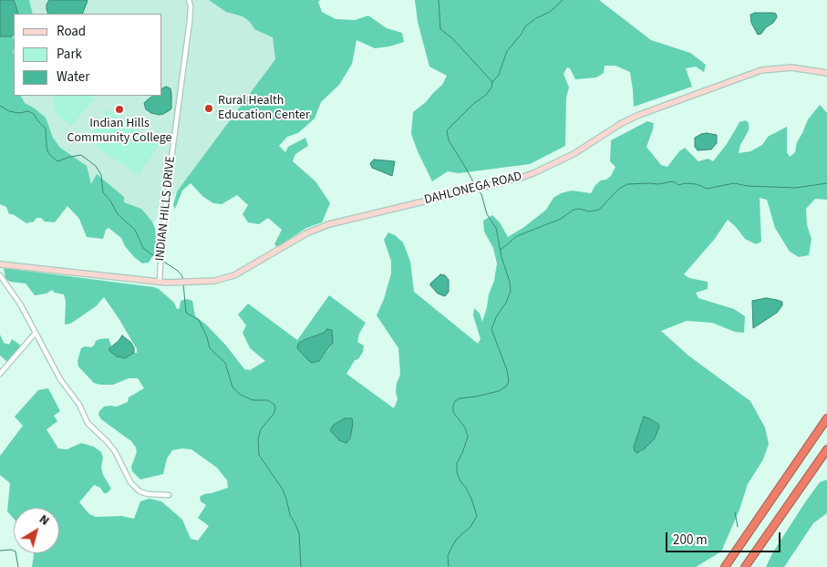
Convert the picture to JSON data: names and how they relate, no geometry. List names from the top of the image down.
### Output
{
  "streets": {
    "main road": ["DAHLONEGA ROAD"],
    "street": ["INDIAN HILLS DRIVE"]
  },
  "crossings": [
    ["DAHLONEGA ROAD", "INDIAN HILLS DRIVE"]
  ],
  "places": ["Rural Health Education Center", "Indian Hills Community College"],
  "legend": ["Road", "Park", "Water"],
  "scale_bar": "200 m",
  "north": "top right"
}
